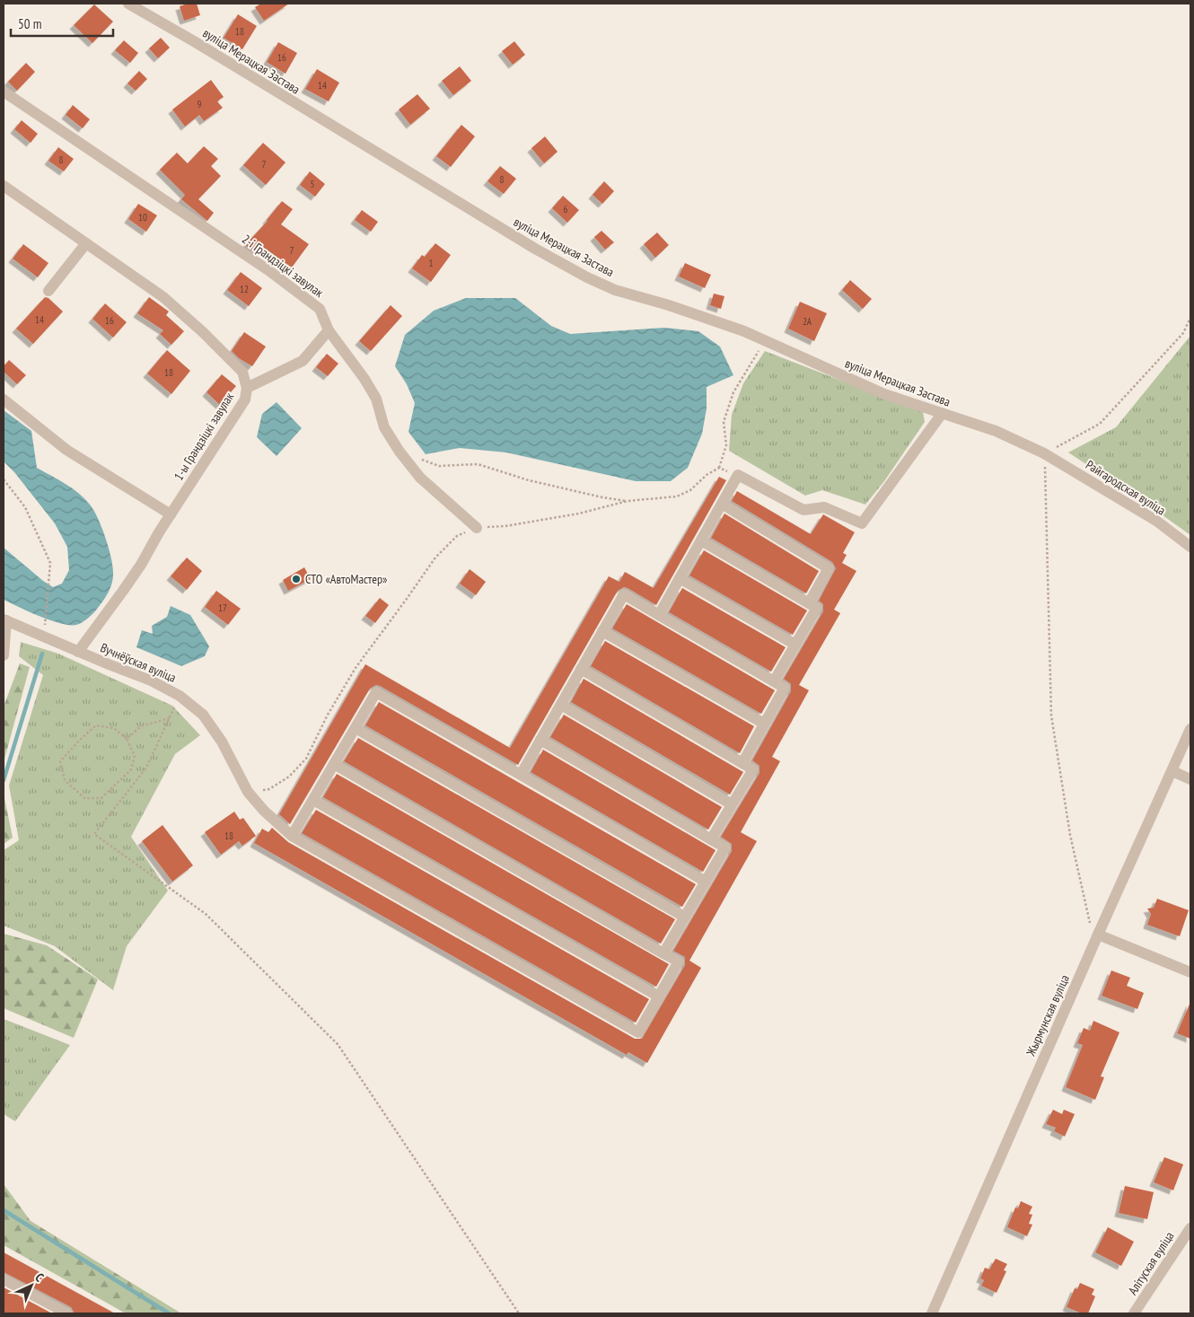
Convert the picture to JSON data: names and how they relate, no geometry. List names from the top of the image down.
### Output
{
  "streets": {
    "street": [
      "вуліца Мерацкая Застава",
      "2-і Грандзіцкі завулак",
      "1-ы Грандзіцкі завулак",
      "Райгародская вуліца",
      "Вучнёўская вуліца",
      "Жырмунская вуліца",
      "Алітуская вуліца"
    ]
  },
  "crossings": [
    ["вуліца Мерацкая Застава", "Райгародская вуліца"],
    ["1-ы Грандзіцкі завулак", "Вучнёўская вуліца"]
  ],
  "places": ["СТО «АвтоМастер»"],
  "house_numbers": [
    "18",
    "16",
    "14",
    "9",
    "8",
    "7",
    "8",
    "5",
    "6",
    "10",
    "7",
    "1",
    "12",
    "14",
    "16",
    "2А",
    "18",
    "17",
    "18"
  ],
  "scale_bar": "50 m",
  "north": "top right"
}
